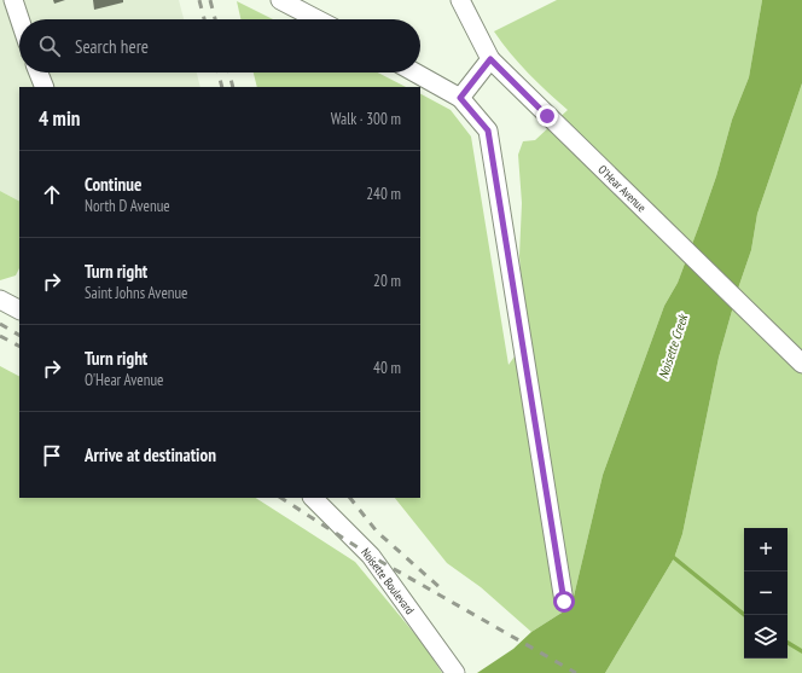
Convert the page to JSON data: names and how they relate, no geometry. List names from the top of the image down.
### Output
{
  "streets": {
    "street": ["O'Hear Avenue", "Noisette Boulevard"]
  },
  "water": ["Noisette Creek"],
  "page": {
    "search": "Search here",
    "heading": ["4 min", "Walk · 300 m"],
    "list": [
      ["Continue", "North D Avenue", "240 m"],
      ["Turn right", "Saint Johns Avenue", "20 m"],
      ["Turn right", "O'Hear Avenue", "40 m"],
      "Arrive at destination"
    ],
    "map_buttons": ["+", "−"]
  }
}
